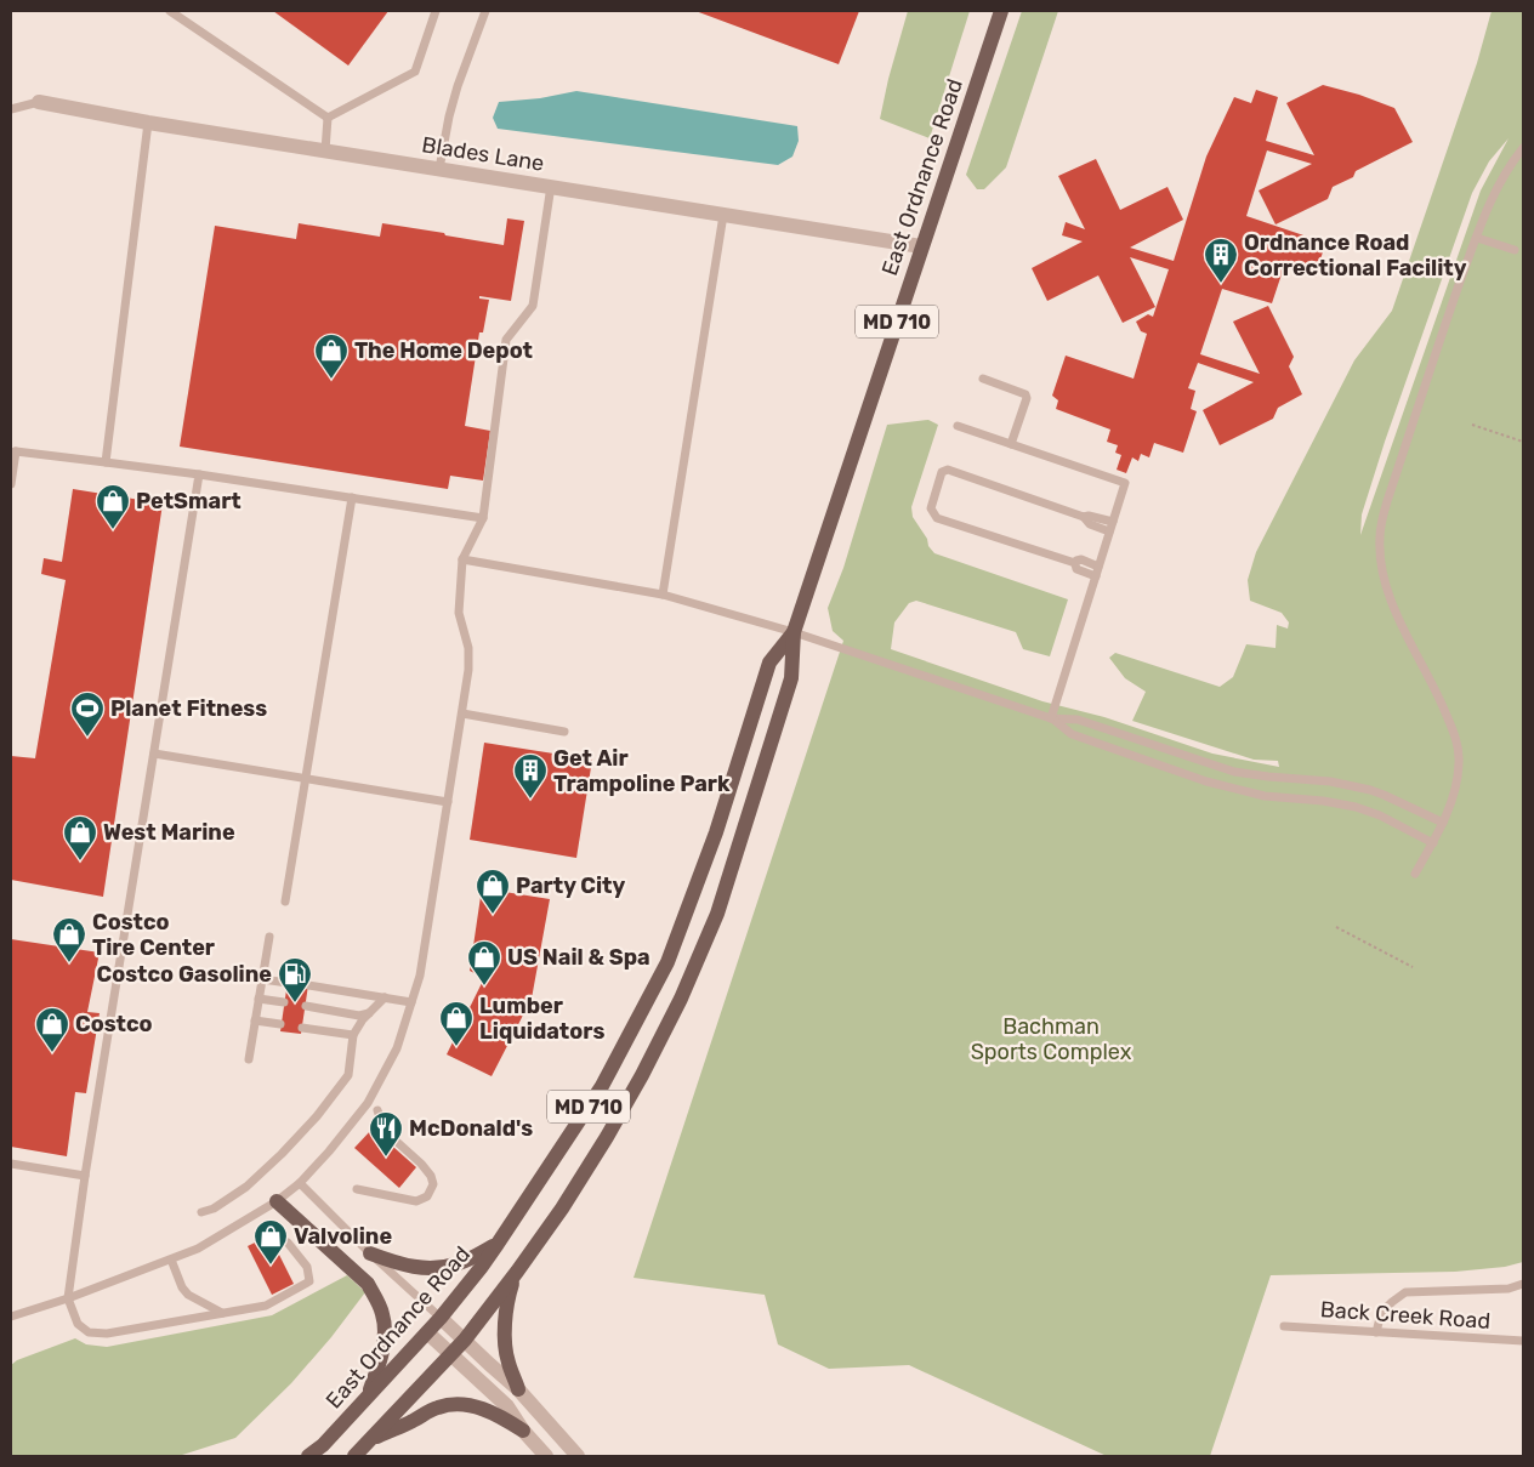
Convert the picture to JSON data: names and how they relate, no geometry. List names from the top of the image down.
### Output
{
  "streets": {
    "main road": ["East Ordnance Road", "MD 710"],
    "street": ["Blades Lane"],
    "lane": ["Back Creek Road"]
  },
  "crossings": [
    ["Blades Lane", "East Ordnance Road"]
  ],
  "parks": ["Bachman Sports Complex"],
  "places": {
    "building": ["Ordnance Road Correctional Facility", "Get Air Trampoline Park"],
    "shop": [
      "The Home Depot",
      "PetSmart",
      "West Marine",
      "Party City",
      "Costco Tire Center",
      "US Nail & Spa",
      "Lumber Liquidators",
      "Costco",
      "Valvoline"
    ],
    "sports": ["Planet Fitness"],
    "fuel station": ["Costco Gasoline"],
    "restaurant": ["McDonald's"]
  }
}
